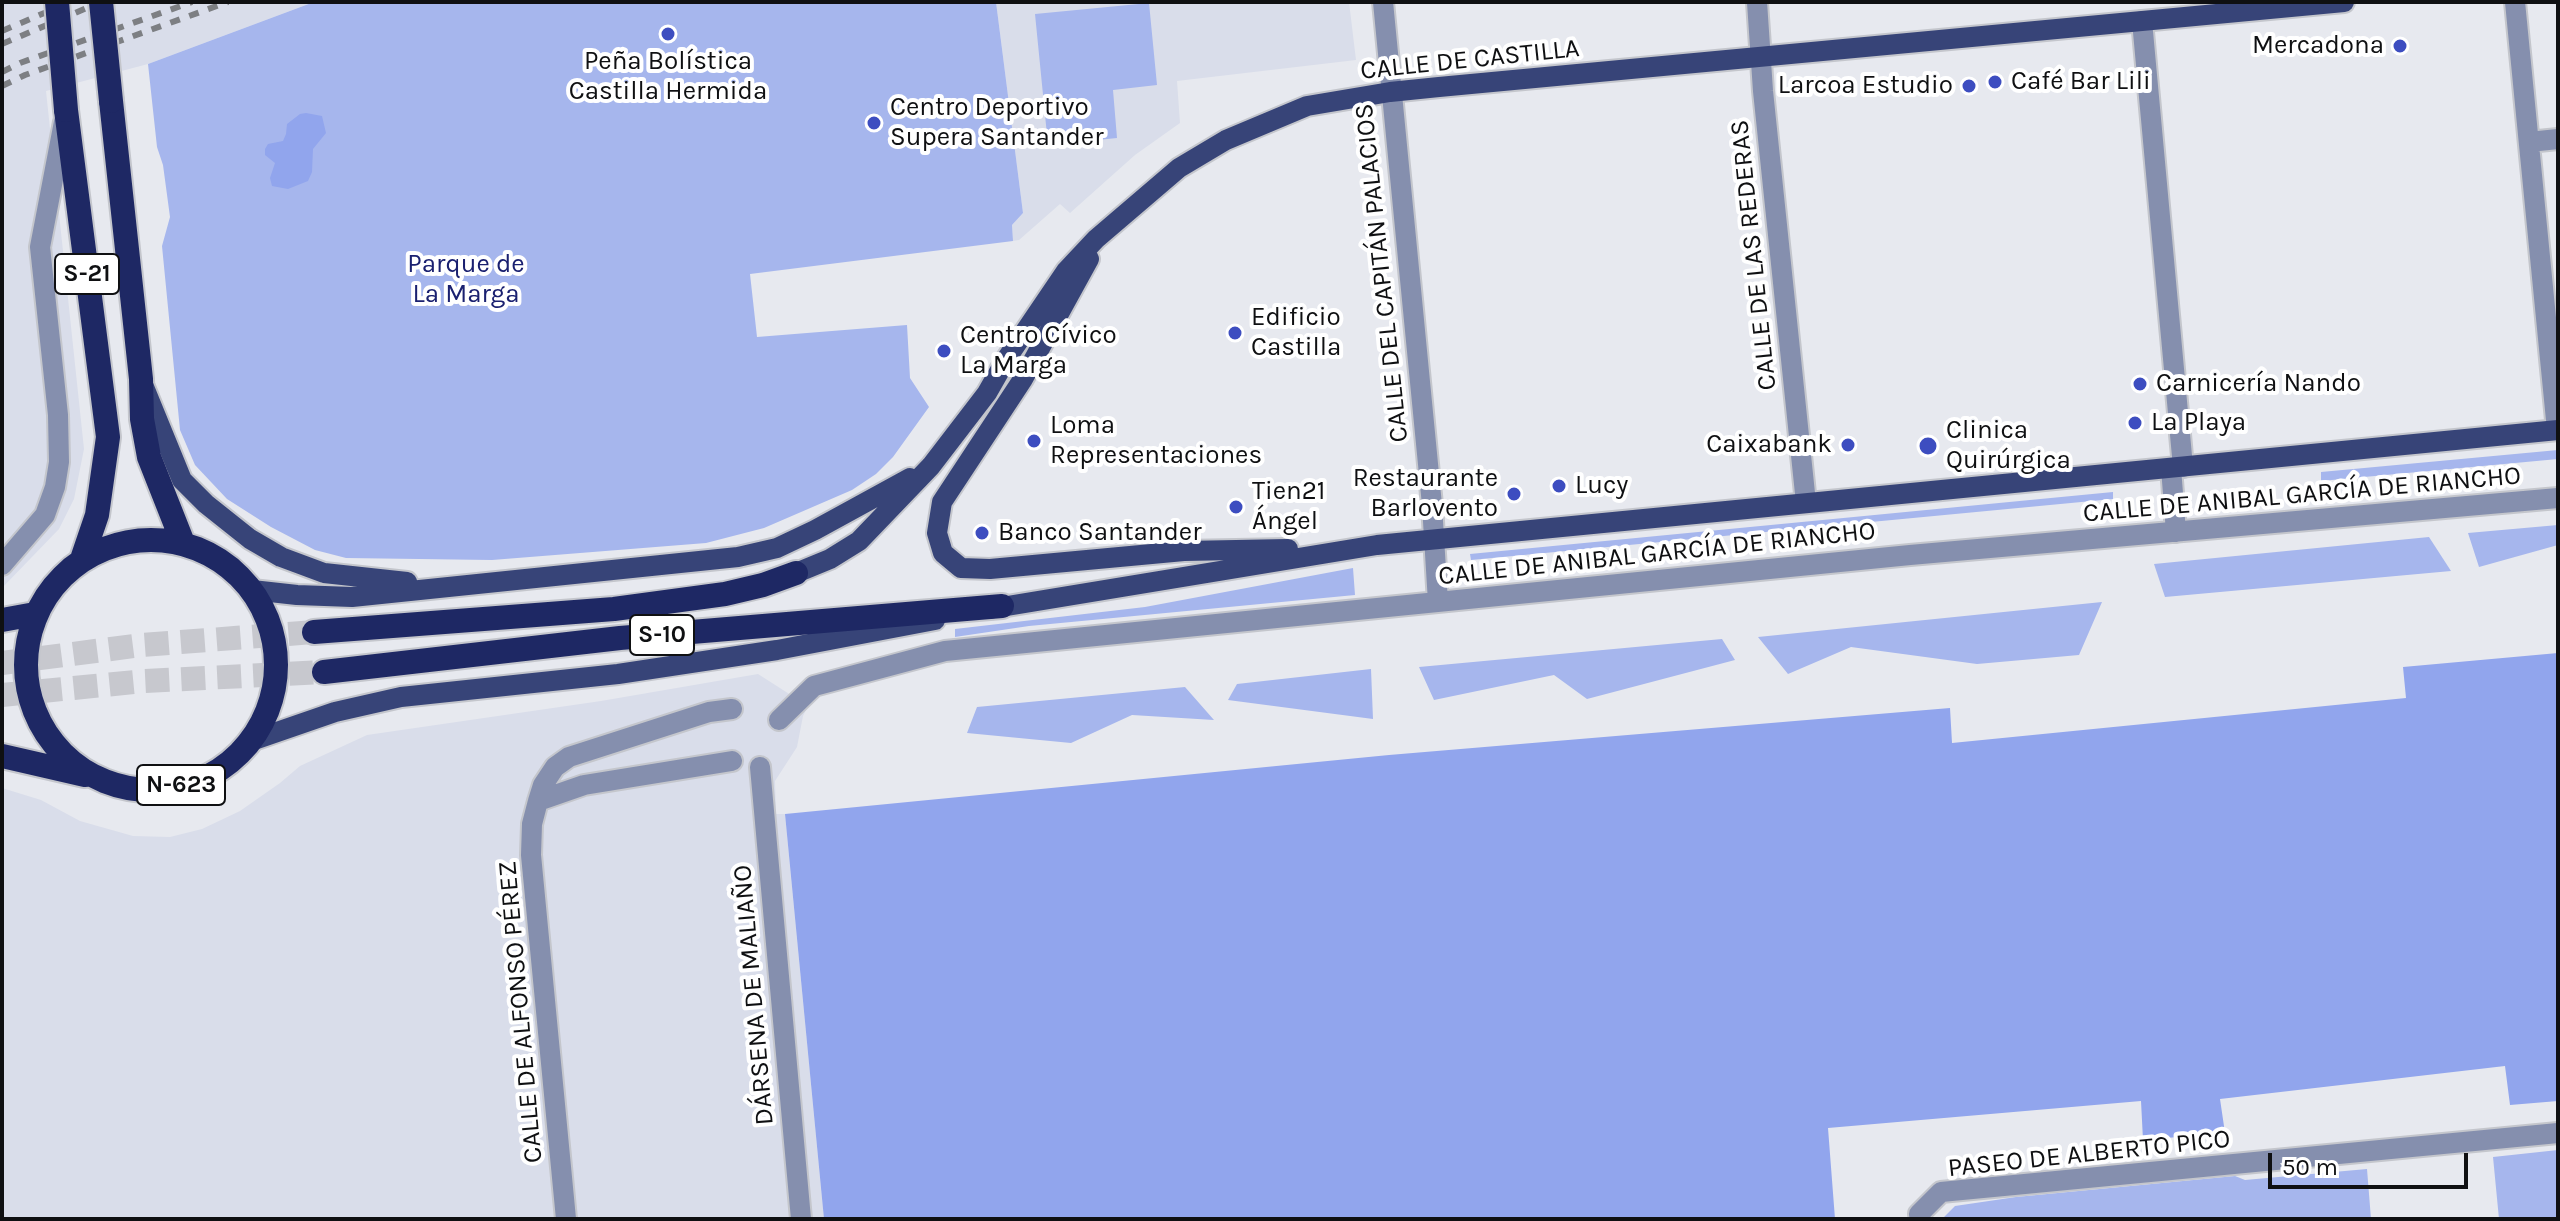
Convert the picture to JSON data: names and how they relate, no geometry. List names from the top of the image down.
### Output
{
  "streets": {
    "highway": ["S-21", "S-10", "N-623"],
    "main road": ["CALLE DE CASTILLA"],
    "street": [
      "CALLE DE LAS REDERAS",
      "CALLE DEL CAPITÁN PALACIOS",
      "CALLE DE ANIBAL GARCÍA DE RIANCHO",
      "DÁRSENA DE MALIAÑO",
      "CALLE DE ALFONSO PÉREZ",
      "PASEO DE ALBERTO PICO"
    ]
  },
  "crossings": [
    ["CALLE DE CASTILLA", "CALLE DE LAS REDERAS"],
    ["CALLE DE CASTILLA", "CALLE DEL CAPITÁN PALACIOS"],
    ["CALLE DE CASTILLA", "S-10"],
    ["CALLE DEL CAPITÁN PALACIOS", "CALLE DE ANIBAL GARCÍA DE RIANCHO"],
    ["S-21", "N-623"]
  ],
  "parks": ["Parque de La Marga"],
  "places": [
    "Peña Bolística Castilla Hermida",
    "Mercadona",
    "Café Bar Lili",
    "Larcoa Estudio",
    "Centro Deportivo Supera Santander",
    "Edificio Castilla",
    "Centro Cívico La Marga",
    "Carnicería Nando",
    "La Playa",
    "Loma Representaciones",
    "Caixabank",
    "Clinica Quirúrgica",
    "Lucy",
    "Restaurante Barlovento",
    "Tien21 Ángel",
    "Banco Santander"
  ],
  "scale_bar": "50 m"
}
